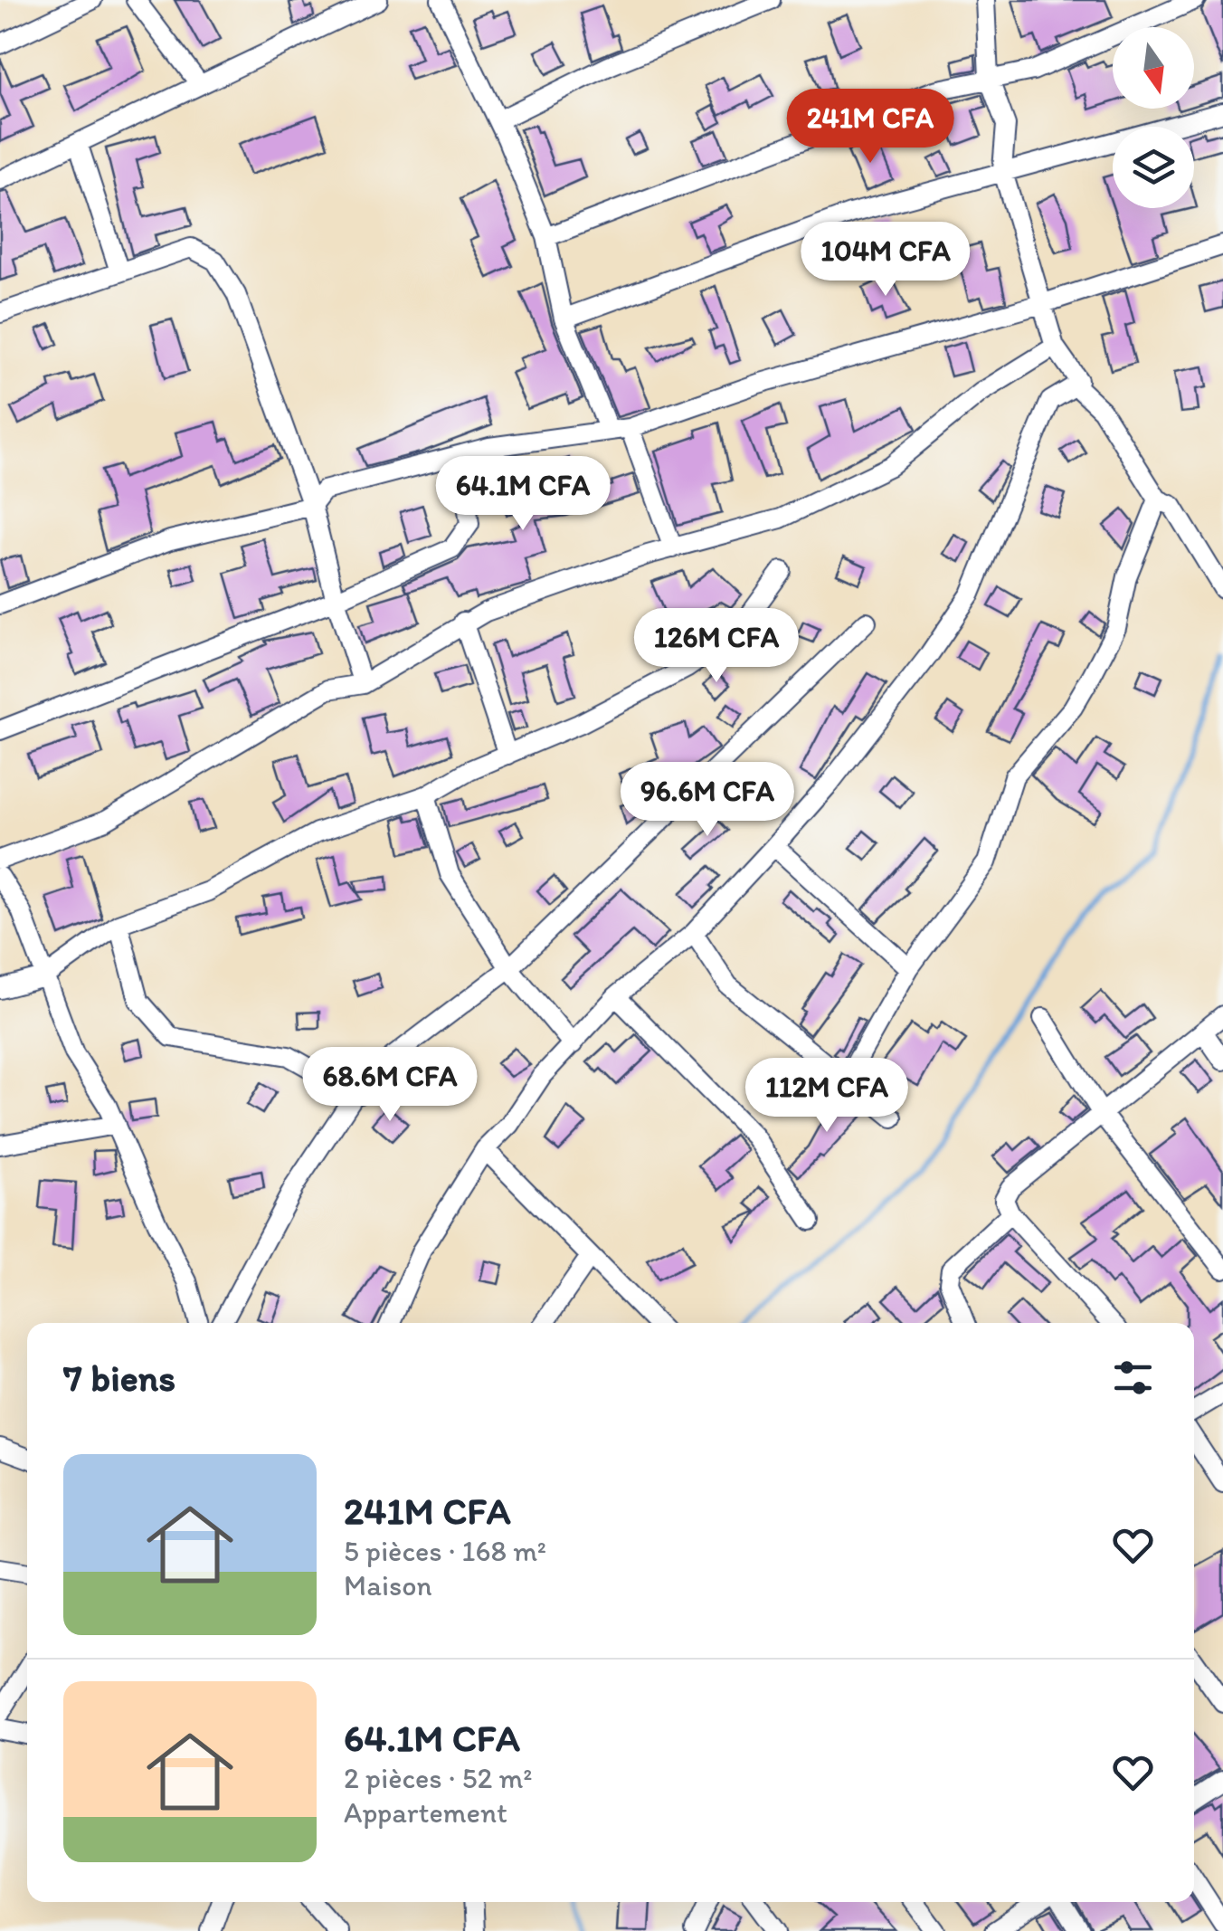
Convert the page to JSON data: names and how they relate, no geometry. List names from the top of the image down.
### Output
{
  "north": "bottom",
  "page": {
    "price": [
      "241M CFA",
      "104M CFA",
      "64.1M CFA",
      "126M CFA",
      "96.6M CFA",
      "68.6M CFA",
      "112M CFA"
    ],
    "heading": "7 biens",
    "list": [
      {
        "name": "241M CFA",
        "note": "5 pièces · 168 m² · Maison"
      },
      {
        "name": "64.1M CFA",
        "note": "2 pièces · 52 m² · Appartement"
      }
    ]
  }
}
